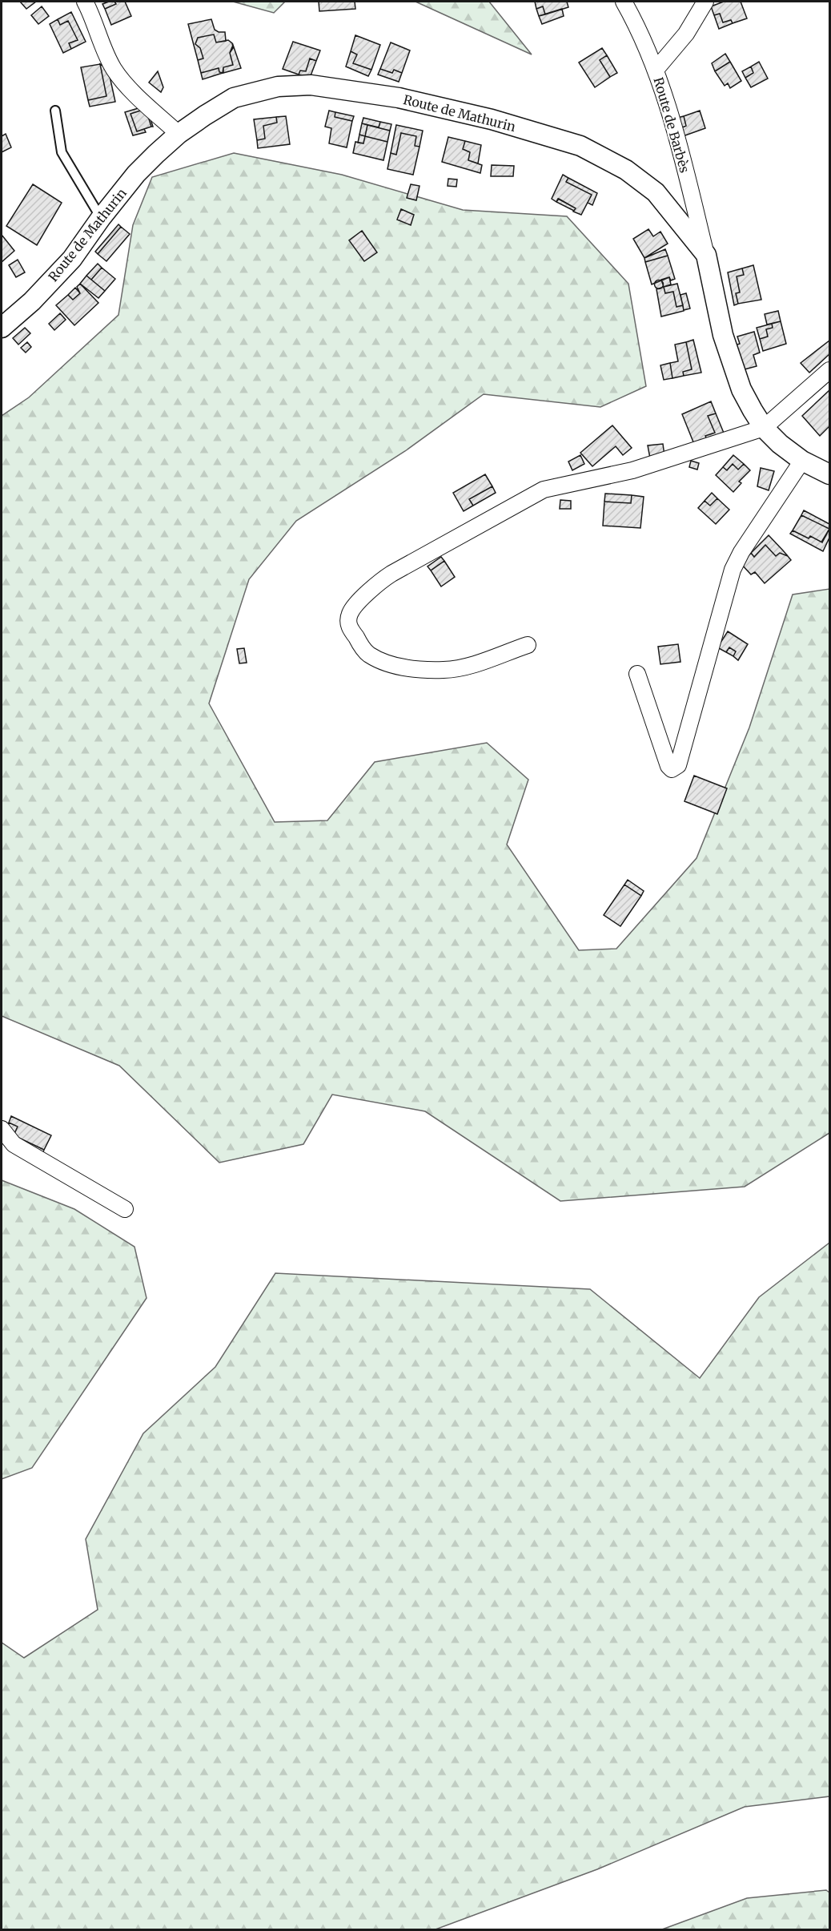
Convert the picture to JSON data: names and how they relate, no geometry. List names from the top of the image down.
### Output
{
  "streets": {
    "street": ["Route de Mathurin", "Route de Barbès"]
  },
  "crossings": [
    ["Route de Mathurin", "Route de Barbès"]
  ]
}
